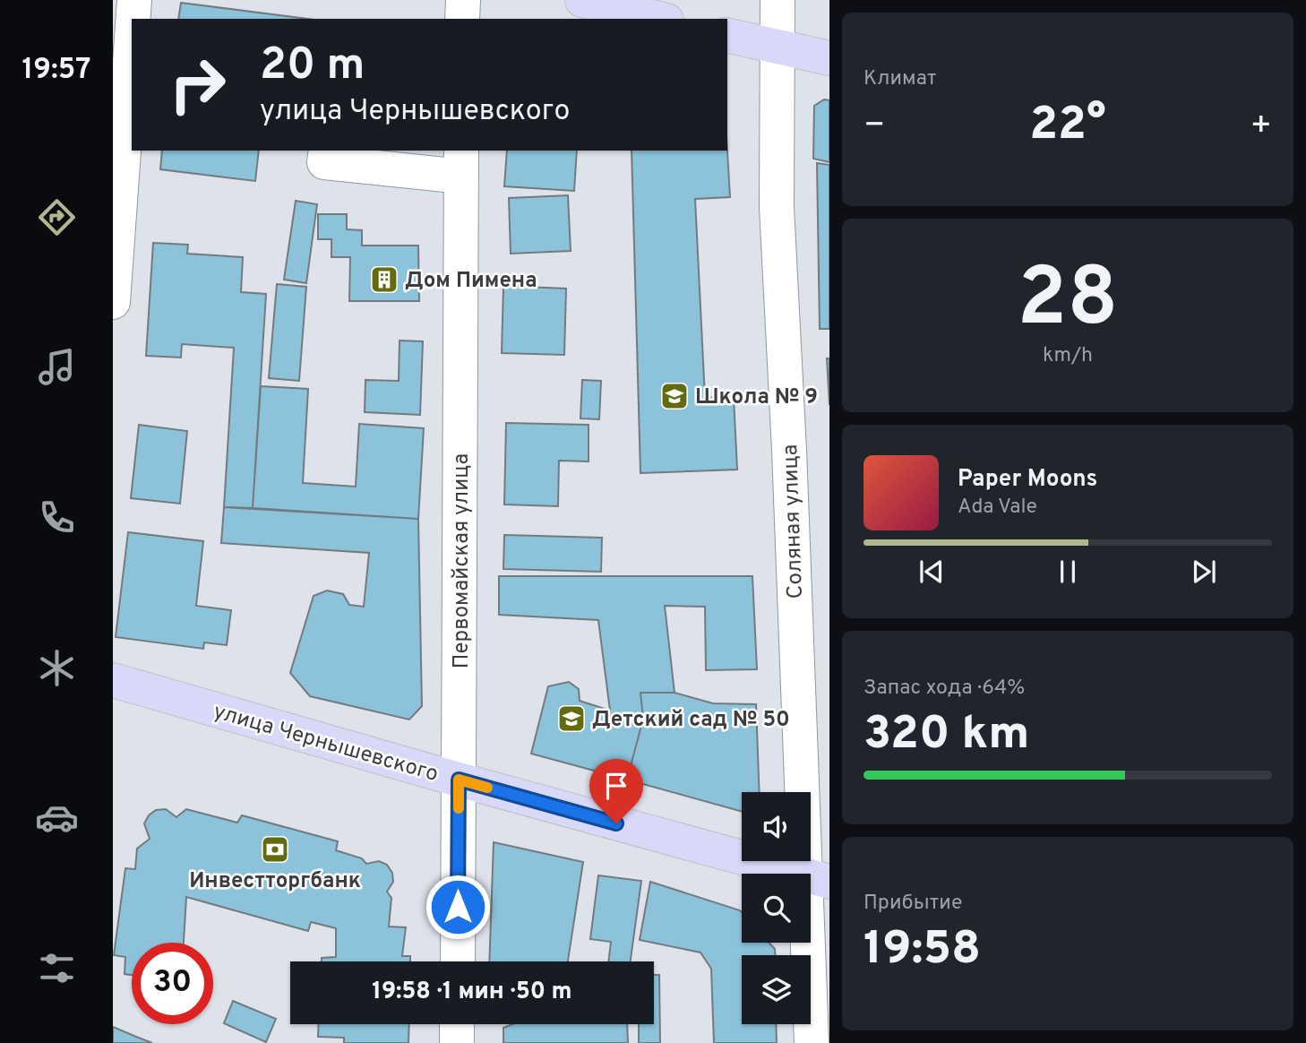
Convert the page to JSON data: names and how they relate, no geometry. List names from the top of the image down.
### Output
{
  "streets": {
    "main road": ["улица Чернышевского"],
    "street": ["Соляная улица", "Первомайская улица"]
  },
  "crossings": [
    ["Соляная улица", "улица Чернышевского"],
    ["Первомайская улица", "улица Чернышевского"]
  ],
  "places": {
    "building": ["Дом Пимена"],
    "school or university": ["Школа № 9", "Детский сад № 50"],
    "bank": ["Инвестторгбанк"]
  },
  "page": {
    "tabs": "19:57",
    "tile": [
      "Климат",
      ["28", "km/h"],
      ["Запас хода · 64%", "320 km"],
      ["Прибытие", "19:58"]
    ],
    "turn": ["20 m", "улица Чернышевского"],
    "heat": ["−", "22°", "+"],
    "song": ["Paper Moons", "Ada Vale"],
    "limit": "30",
    "trip": "19:58 · 1 мин · 50 m"
  }
}
